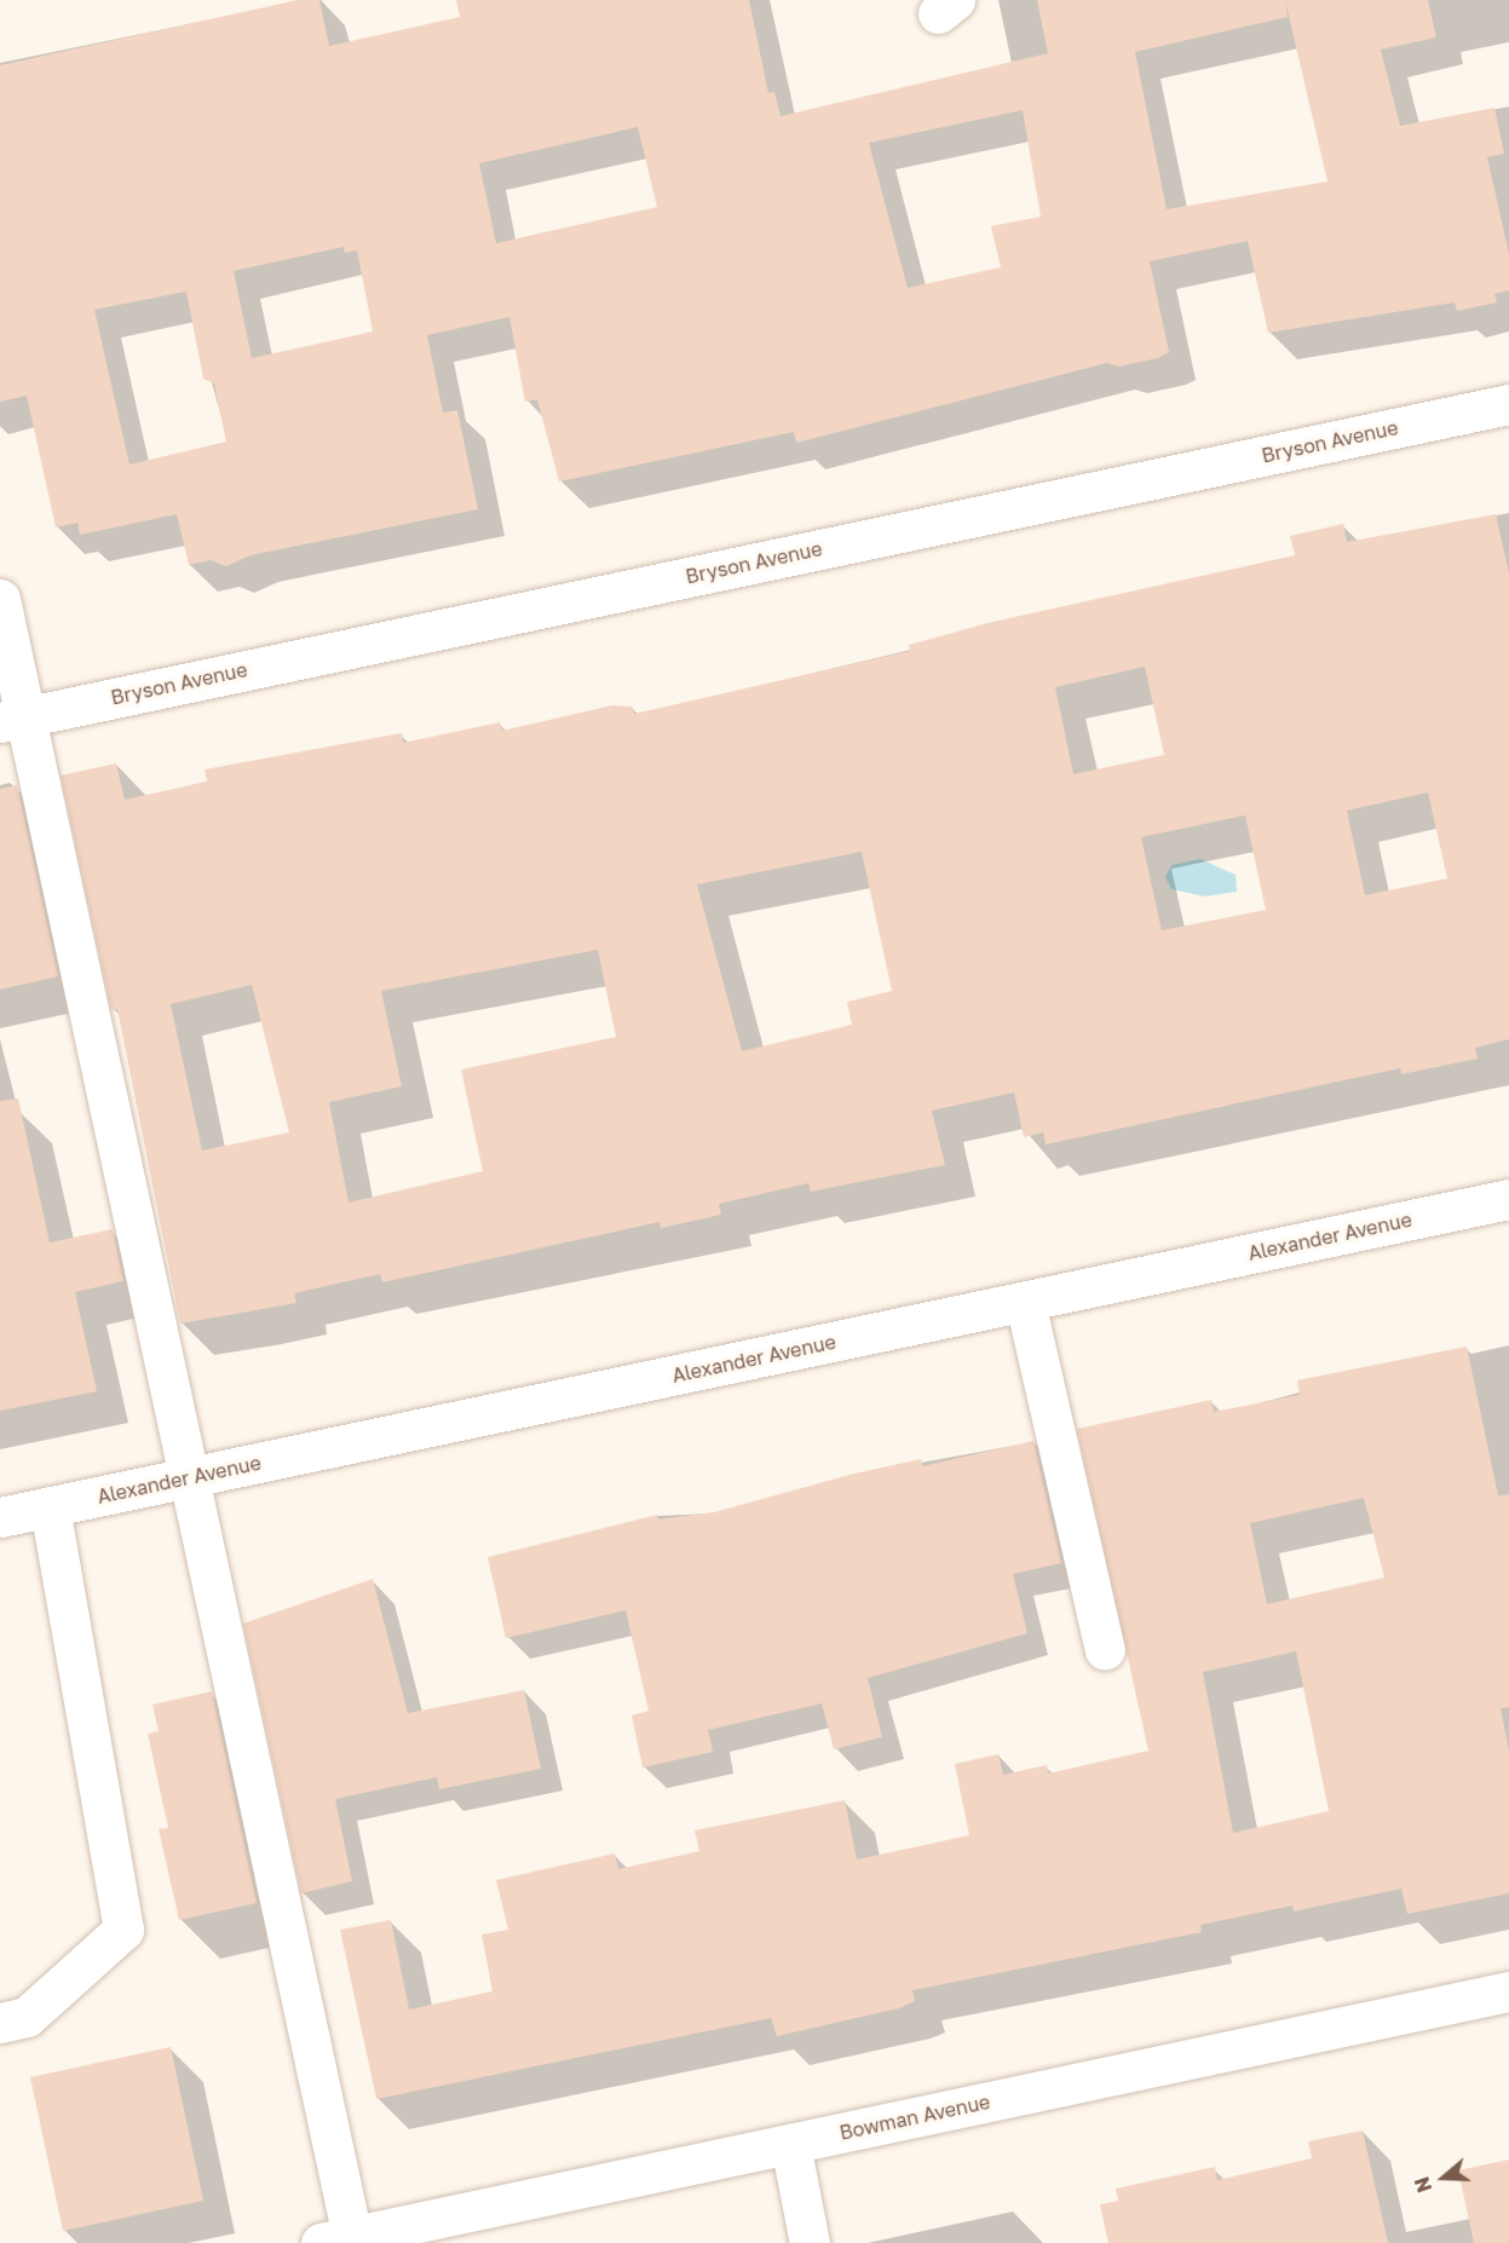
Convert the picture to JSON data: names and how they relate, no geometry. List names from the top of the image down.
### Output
{
  "streets": {
    "street": ["Bryson Avenue", "Alexander Avenue", "Bowman Avenue"]
  },
  "north": "left"
}
